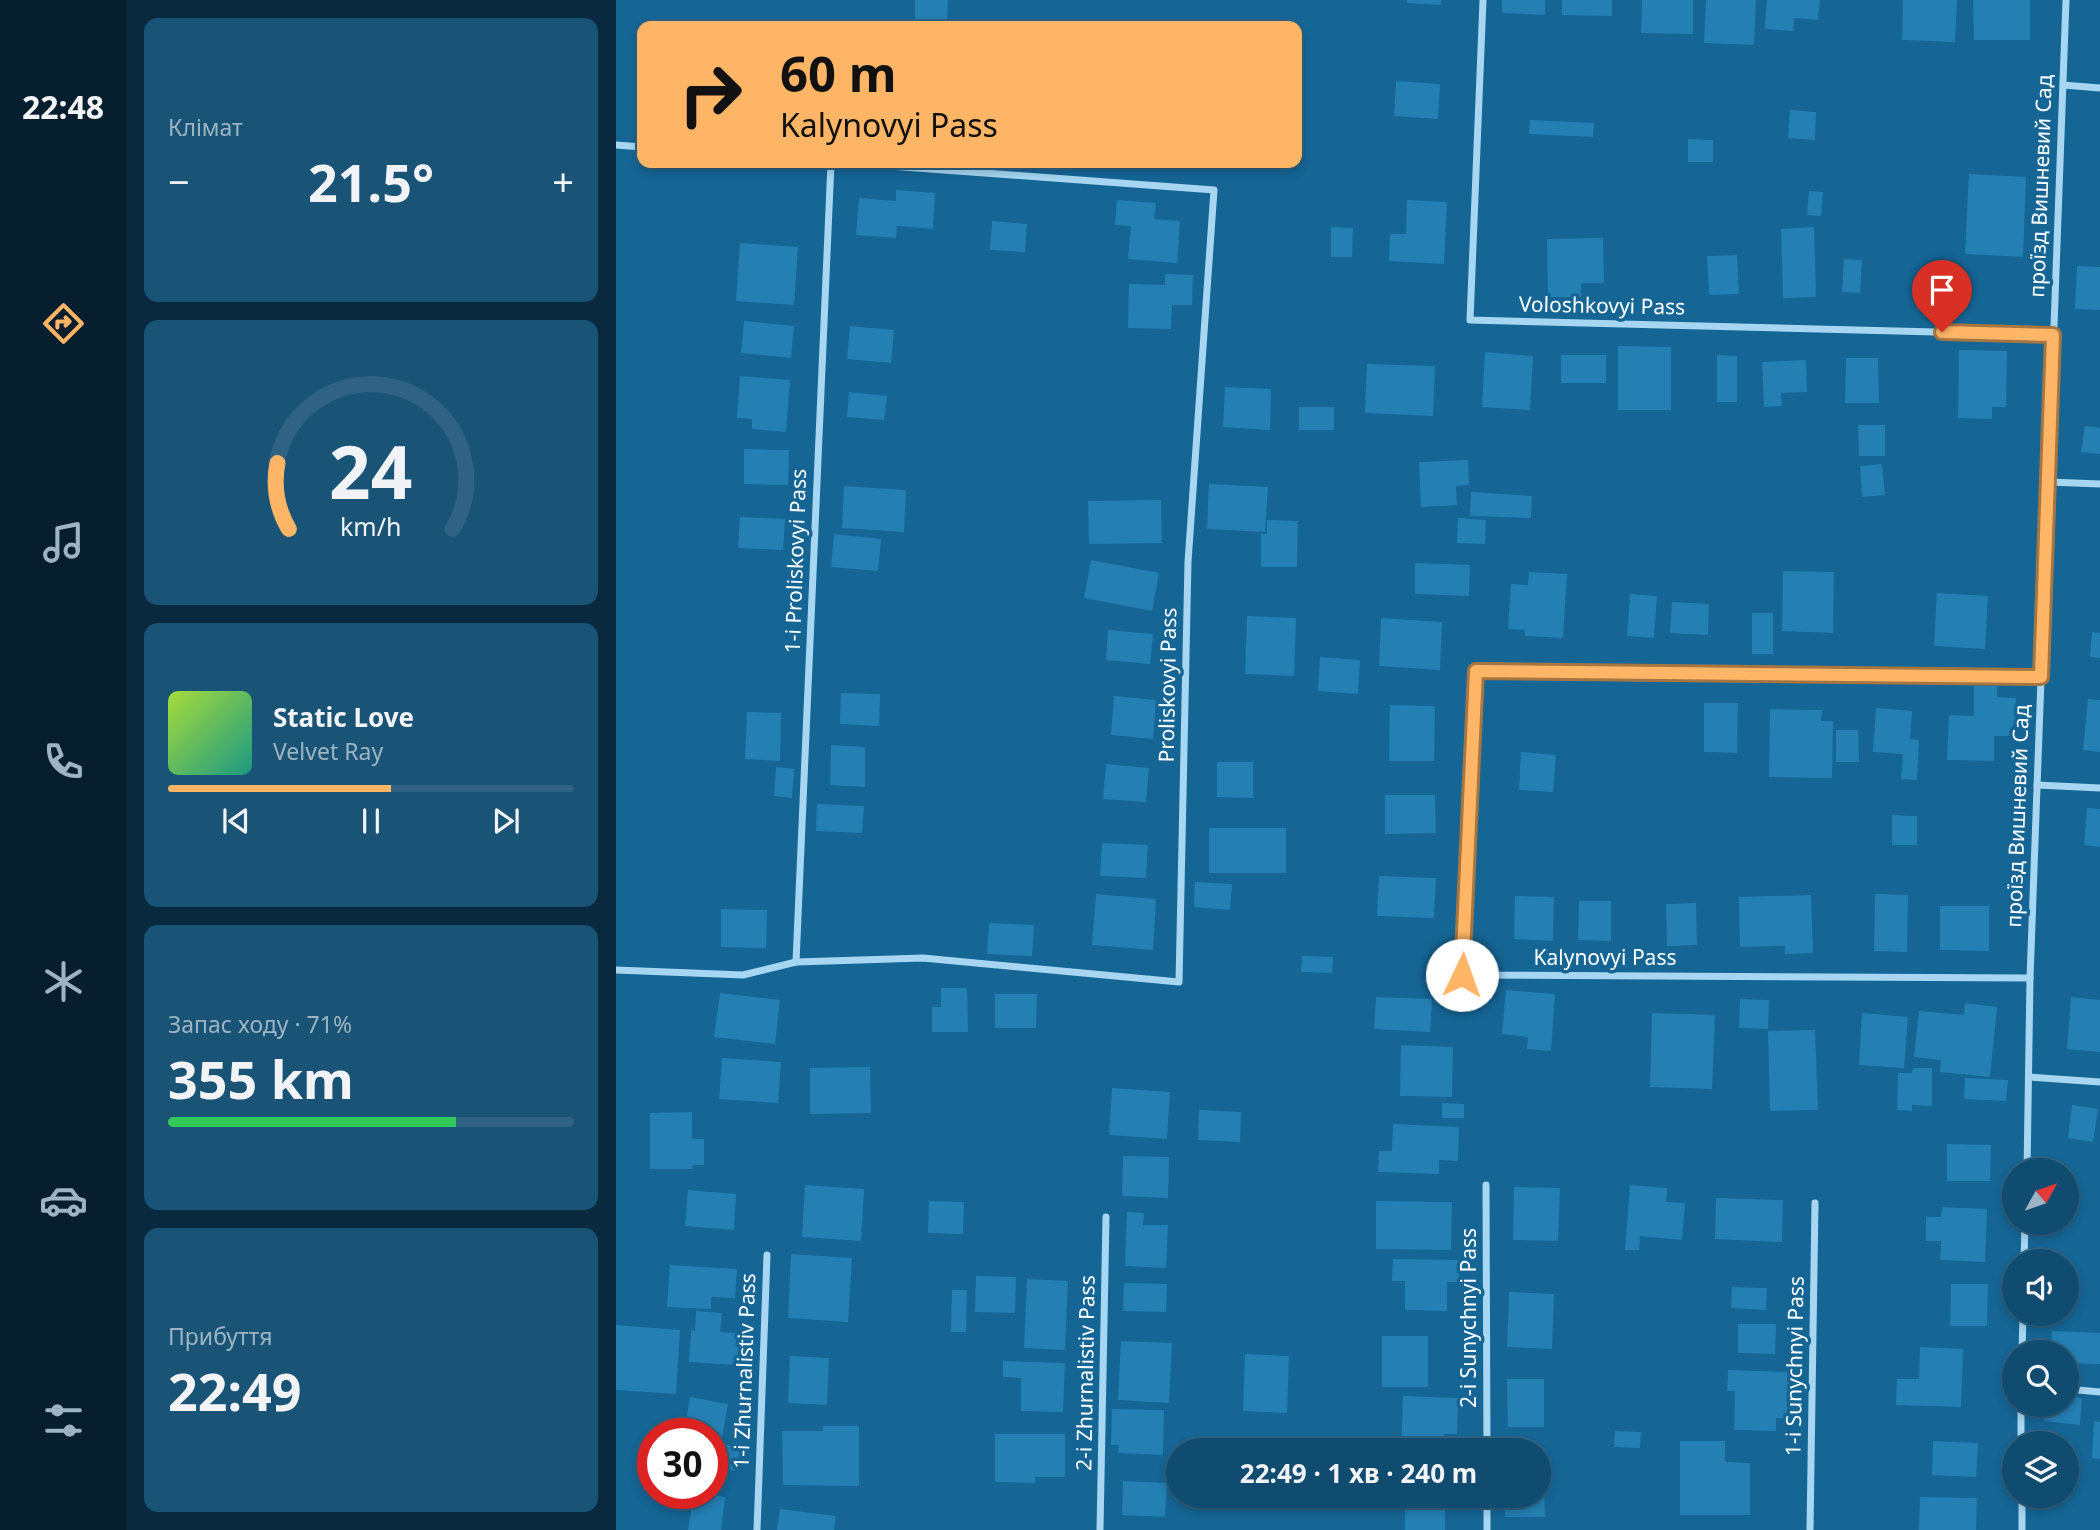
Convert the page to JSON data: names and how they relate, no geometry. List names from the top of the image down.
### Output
{
  "streets": {
    "street": [
      "проїзд Вишневий Сад",
      "Voloshkovyi Pass",
      "1-i Proliskovyi Pass",
      "Proliskovyi Pass",
      "Kalynovyi Pass",
      "2-i Sunychnyi Pass",
      "1-i Sunychnyi Pass",
      "1-i Zhurnalistiv Pass",
      "2-i Zhurnalistiv Pass"
    ]
  },
  "crossings": [
    ["проїзд Вишневий Сад", "Voloshkovyi Pass"],
    ["проїзд Вишневий Сад", "Kalynovyi Pass"],
    ["1-i Proliskovyi Pass", "Proliskovyi Pass"]
  ],
  "north": "top right",
  "page": {
    "tabs": "22:48",
    "tile": [
      "Клімат",
      ["Запас ходу · 71%", "355 km"],
      ["Прибуття", "22:49"]
    ],
    "turn": ["60 m", "Kalynovyi Pass"],
    "heat": ["−", "21.5°", "+"],
    "song": ["Static Love", "Velvet Ray"],
    "limit": "30",
    "trip": "22:49 · 1 хв · 240 m",
    "gauge": ["24", "km/h"]
  }
}
